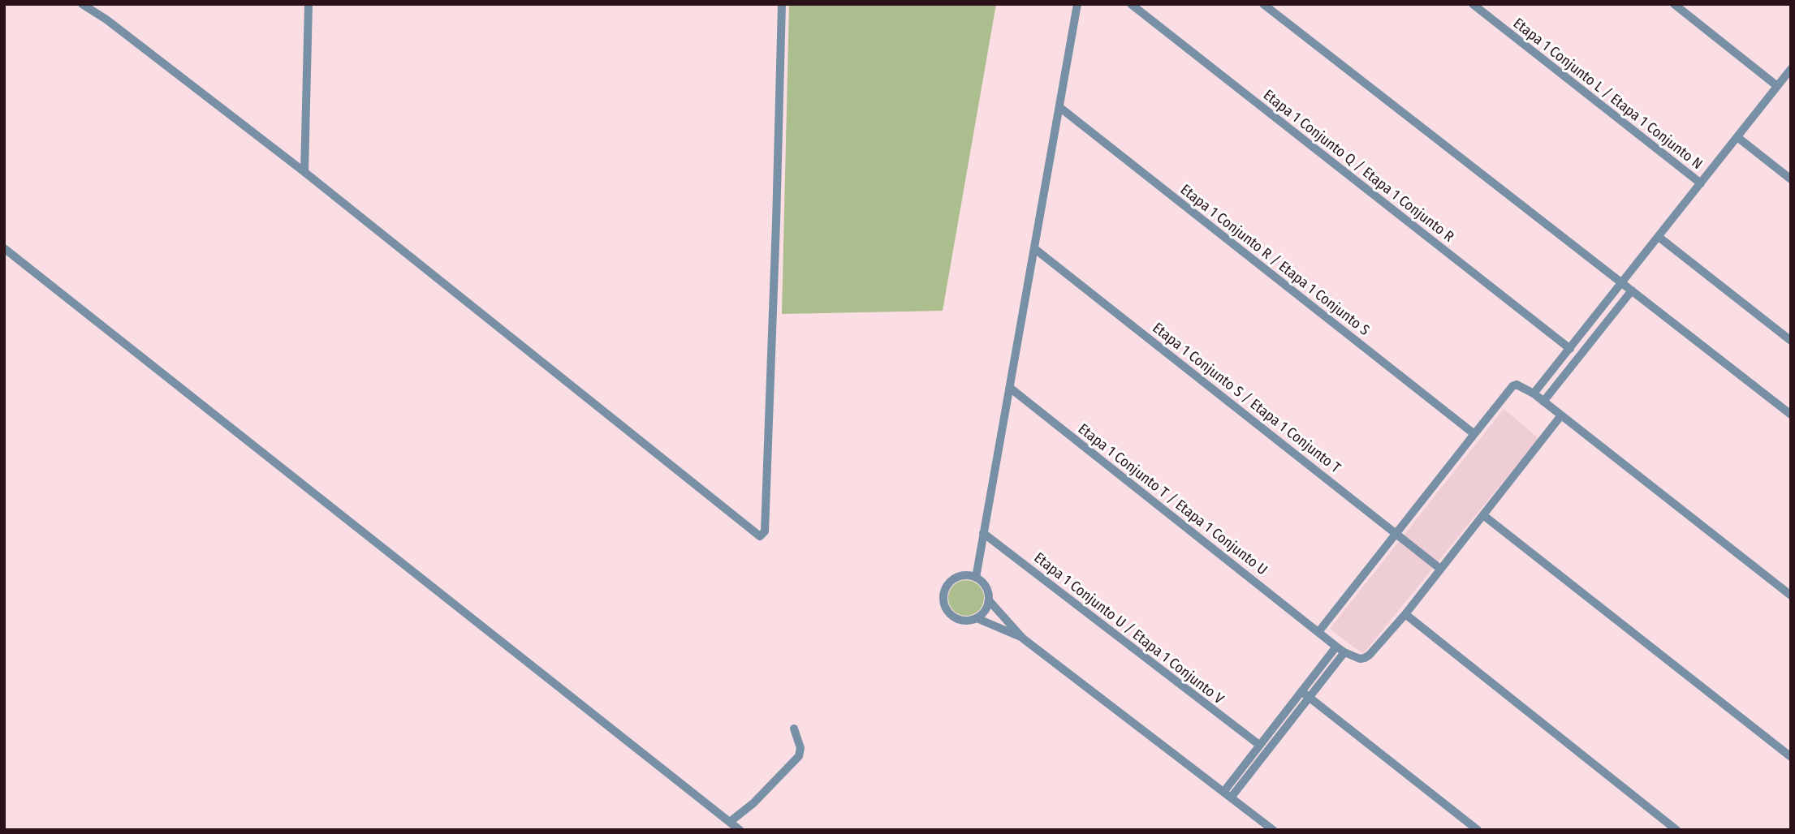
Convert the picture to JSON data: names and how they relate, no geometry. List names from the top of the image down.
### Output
{
  "streets": {
    "street": [
      "Etapa 1 Conjunto L / Etapa 1 Conjunto N",
      "Etapa 1 Conjunto Q / Etapa 1 Conjunto R",
      "Etapa 1 Conjunto R / Etapa 1 Conjunto S",
      "Etapa 1 Conjunto S / Etapa 1 Conjunto T",
      "Etapa 1 Conjunto T / Etapa 1 Conjunto U",
      "Etapa 1 Conjunto U / Etapa 1 Conjunto V"
    ]
  }
}
